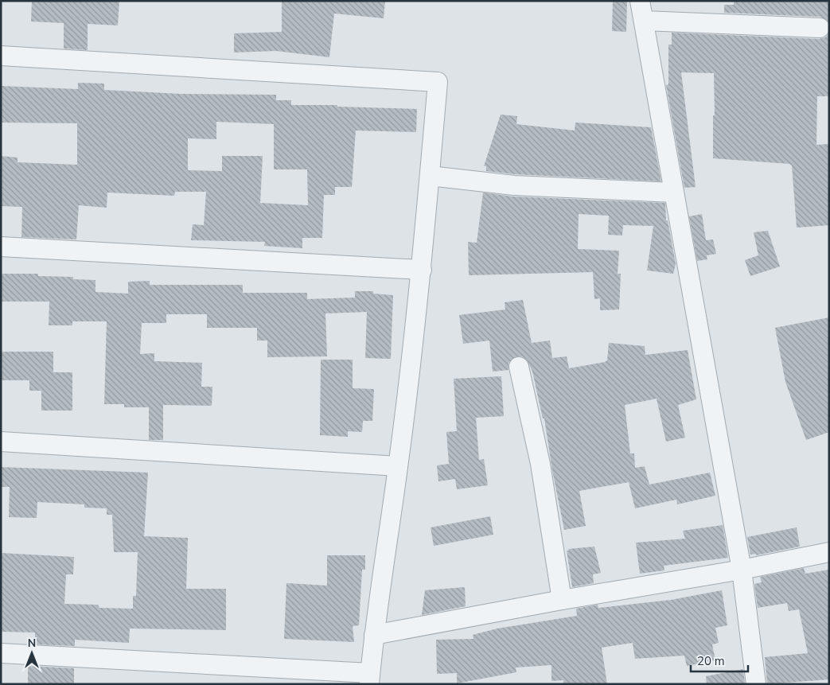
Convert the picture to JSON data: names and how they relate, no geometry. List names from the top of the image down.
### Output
{
  "scale_bar": "20 m",
  "north": "top"
}
